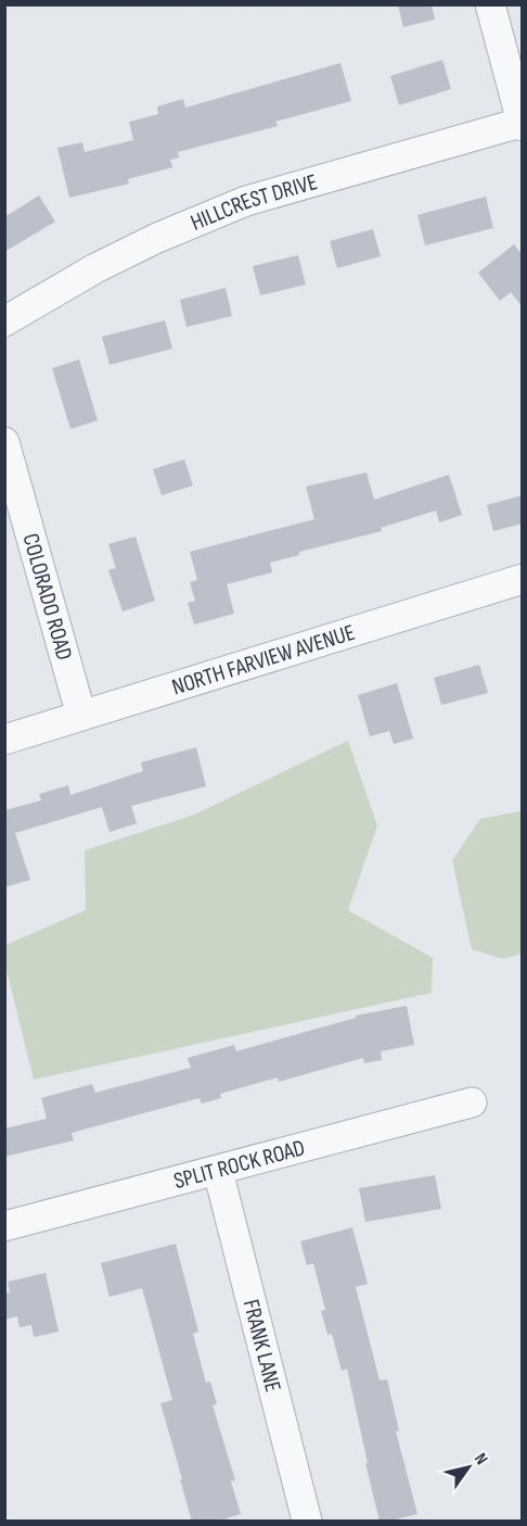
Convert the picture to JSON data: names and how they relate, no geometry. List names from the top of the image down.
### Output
{
  "streets": {
    "street": [
      "HILLCREST DRIVE",
      "COLORADO ROAD",
      "NORTH FARVIEW AVENUE",
      "SPLIT ROCK ROAD",
      "FRANK LANE"
    ]
  },
  "crossings": [
    ["COLORADO ROAD", "NORTH FARVIEW AVENUE"],
    ["SPLIT ROCK ROAD", "FRANK LANE"]
  ],
  "north": "top right"
}
